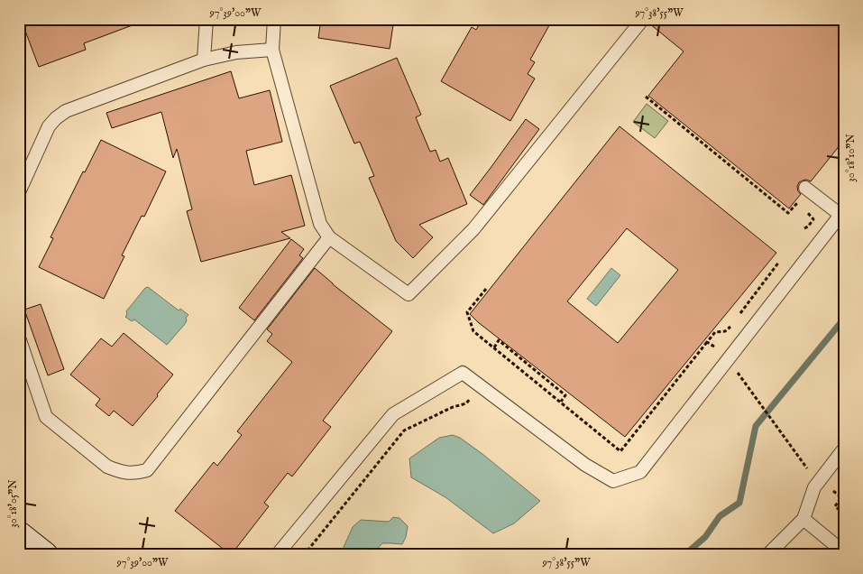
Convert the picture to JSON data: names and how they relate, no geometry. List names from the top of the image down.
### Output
{
  "coordinates": [
    "97°39'00\"W",
    "97°38'55\"W",
    "30°18'10\"N",
    "30°18'05\"N"
  ]
}
